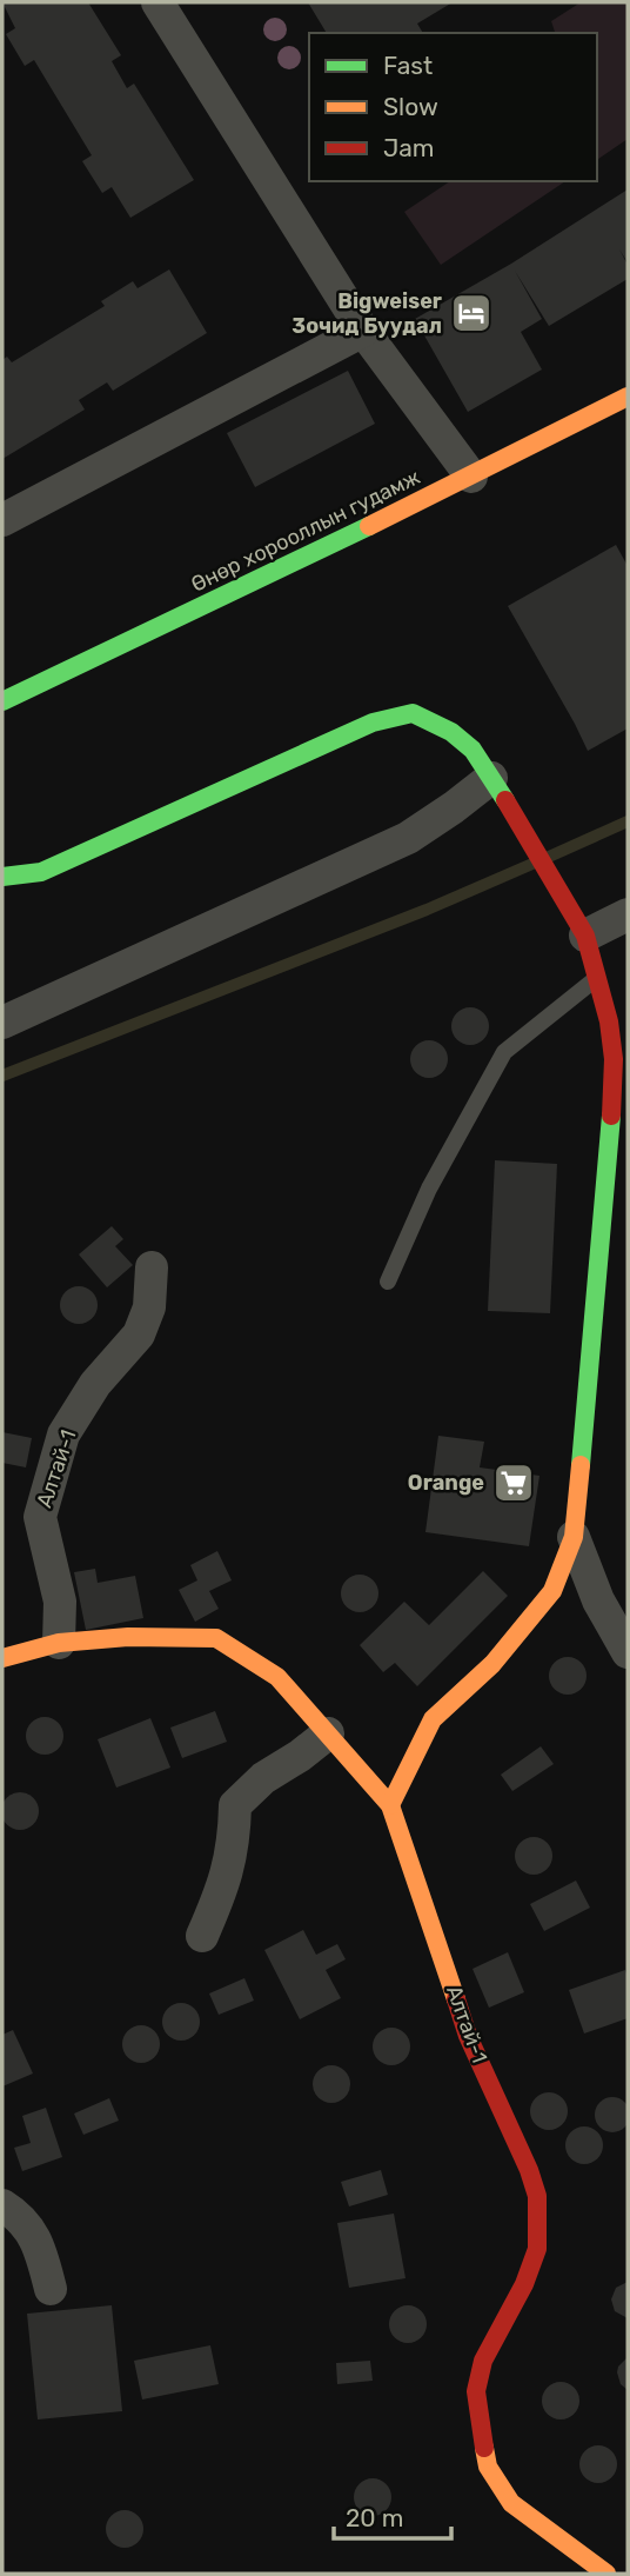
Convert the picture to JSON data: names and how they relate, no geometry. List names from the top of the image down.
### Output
{
  "streets": {
    "street": ["Өнөр хорооллын гудамж", "Алтай-1"]
  },
  "places": {
    "hotel": ["Bigweiser 3очид Буудал"],
    "supermarket": ["Orange"]
  },
  "legend": ["Fast", "Slow", "Jam"],
  "scale_bar": "20 m"
}
